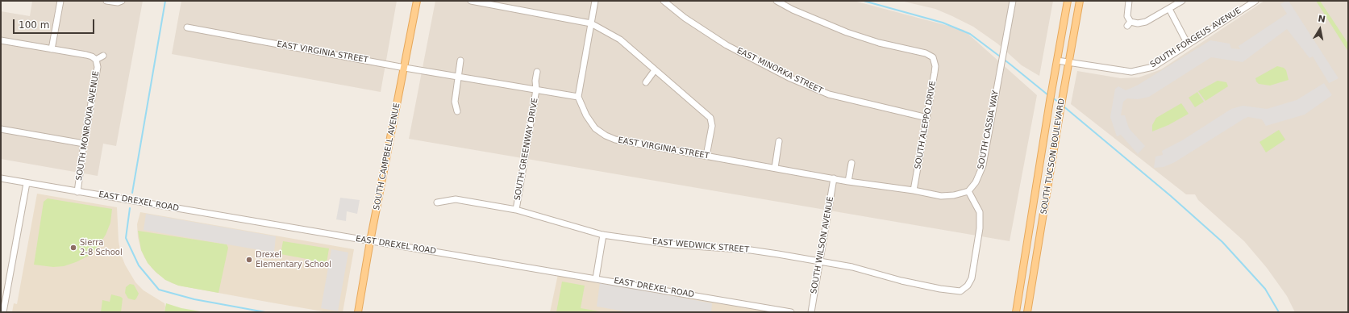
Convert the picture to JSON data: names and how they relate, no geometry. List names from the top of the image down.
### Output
{
  "streets": {
    "main road": ["SOUTH CAMPBELL AVENUE", "SOUTH TUCSON BOULEVARD"],
    "street": [
      "SOUTH FORGEUS AVENUE",
      "EAST VIRGINIA STREET",
      "EAST MINORKA STREET",
      "SOUTH ALEPPO DRIVE",
      "SOUTH MONROVIA AVENUE",
      "SOUTH CASSIA WAY",
      "SOUTH GREENWAY DRIVE",
      "EAST DREXEL ROAD",
      "SOUTH WILSON AVENUE",
      "EAST WEDWICK STREET"
    ]
  },
  "crossings": [
    ["SOUTH FORGEUS AVENUE", "SOUTH TUCSON BOULEVARD"],
    ["EAST VIRGINIA STREET", "SOUTH ALEPPO DRIVE"],
    ["EAST VIRGINIA STREET", "SOUTH CASSIA WAY"],
    ["EAST VIRGINIA STREET", "SOUTH GREENWAY DRIVE"],
    ["EAST VIRGINIA STREET", "SOUTH CAMPBELL AVENUE"],
    ["EAST VIRGINIA STREET", "SOUTH WILSON AVENUE"],
    ["EAST VIRGINIA STREET", "EAST WEDWICK STREET"],
    ["EAST MINORKA STREET", "SOUTH ALEPPO DRIVE"],
    ["SOUTH MONROVIA AVENUE", "EAST DREXEL ROAD"],
    ["SOUTH CASSIA WAY", "EAST WEDWICK STREET"],
    ["SOUTH GREENWAY DRIVE", "EAST WEDWICK STREET"],
    ["SOUTH CAMPBELL AVENUE", "EAST DREXEL ROAD"],
    ["SOUTH WILSON AVENUE", "EAST WEDWICK STREET"]
  ],
  "places": ["Sierra 2-8 School", "Drexel Elementary School"],
  "scale_bar": "100 m",
  "north": "top"
}
